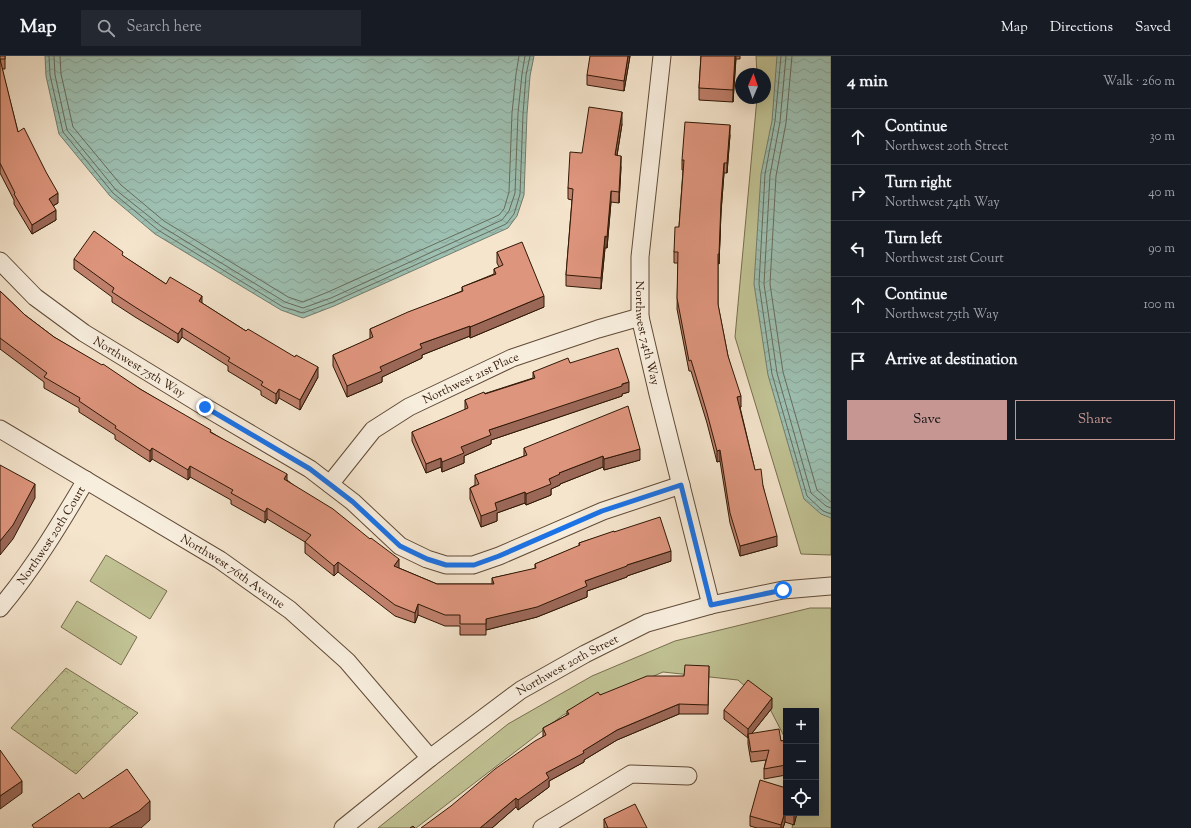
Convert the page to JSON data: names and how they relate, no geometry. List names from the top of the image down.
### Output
{
  "streets": {
    "street": [
      "Northwest 74th Way",
      "Northwest 75th Way",
      "Northwest 21st Place",
      "Northwest 20th Court",
      "Northwest 76th Avenue",
      "Northwest 20th Street"
    ]
  },
  "crossings": [
    ["Northwest 74th Way", "Northwest 75th Way"],
    ["Northwest 74th Way", "Northwest 21st Place"],
    ["Northwest 74th Way", "Northwest 20th Street"],
    ["Northwest 75th Way", "Northwest 21st Place"],
    ["Northwest 20th Court", "Northwest 76th Avenue"],
    ["Northwest 76th Avenue", "Northwest 20th Street"]
  ],
  "north": "top",
  "page": {
    "header": "Map",
    "search": "Search here",
    "nav": ["Map", "Directions", "Saved"],
    "heading": ["4 min", "Walk · 260 m"],
    "list": [
      ["Continue", "Northwest 20th Street", "30 m"],
      ["Turn right", "Northwest 74th Way", "40 m"],
      ["Turn left", "Northwest 21st Court", "90 m"],
      ["Continue", "Northwest 75th Way", "100 m"],
      "Arrive at destination"
    ],
    "buttons": ["Save", "Share"],
    "map_buttons": ["+", "−"]
  }
}
